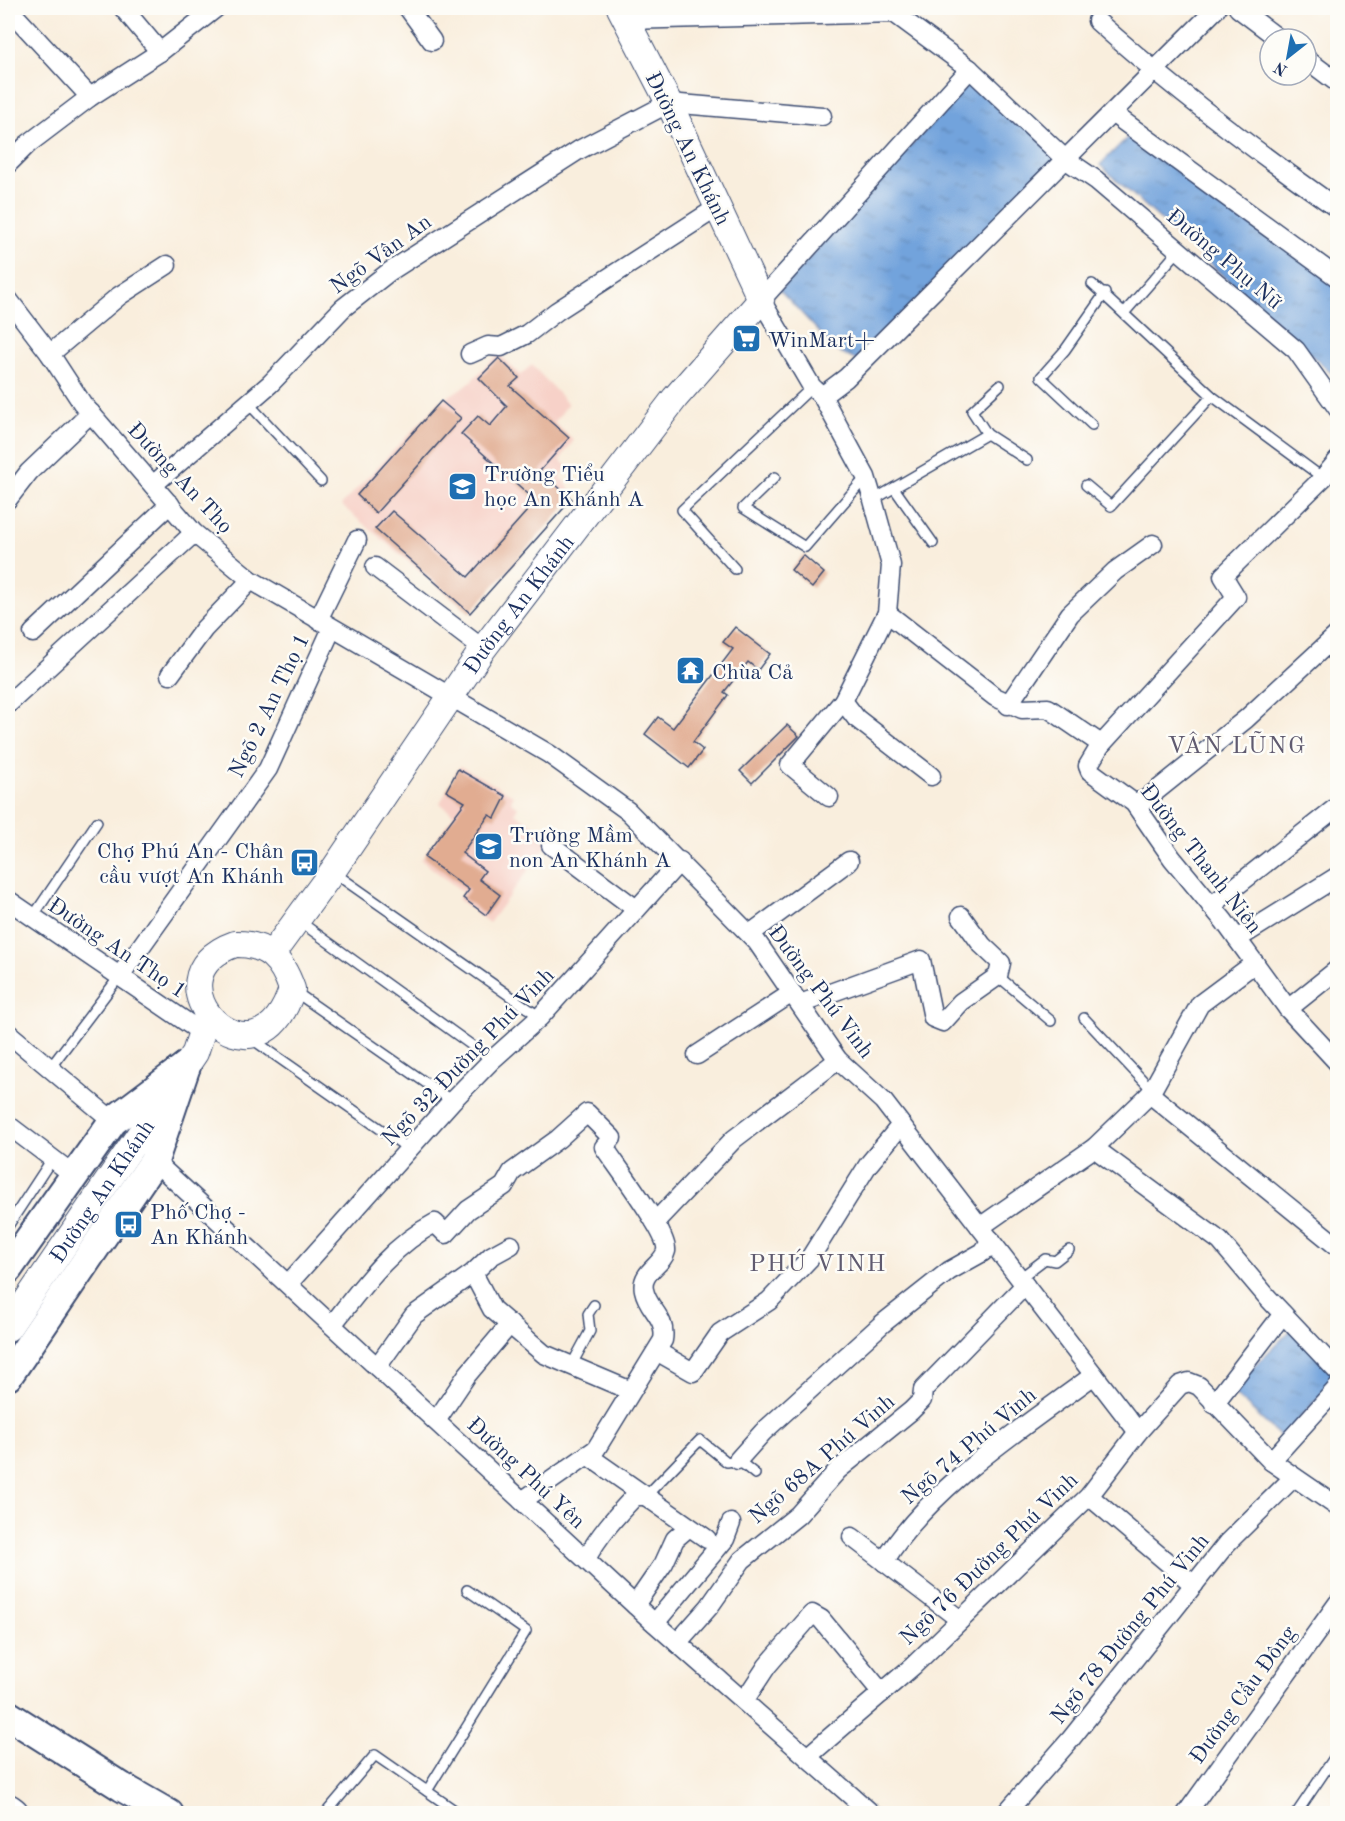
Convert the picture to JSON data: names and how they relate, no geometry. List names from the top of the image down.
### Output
{
  "streets": {
    "street": [
      "Đường An Khánh",
      "Ngõ Vân An",
      "Đường Phụ Nữ",
      "Đường An Thọ",
      "Ngõ 2 An Thọ 1",
      "Đường Thanh Niên",
      "Đường An Thọ 1",
      "Đường Phú Vinh",
      "Ngõ 32 Đường Phú Vinh",
      "Ngõ 74 Phú Vinh",
      "Ngõ 68A Phú Vinh",
      "Đường Phú Yên",
      "Ngõ 76 Đường Phú Vinh",
      "Ngõ 78 Đường Phú Vinh",
      "Đường Cầu Đông"
    ]
  },
  "crossings": [
    ["Đường An Khánh", "Ngõ Vân An"],
    ["Đường An Khánh", "Đường An Thọ"],
    ["Đường An Khánh", "Đường An Thọ 1"],
    ["Đường An Khánh", "Đường Phú Vinh"],
    ["Ngõ Vân An", "Đường An Thọ"],
    ["Đường An Thọ", "Ngõ 2 An Thọ 1"],
    ["Đường An Thọ", "Đường Phú Vinh"],
    ["Ngõ 2 An Thọ 1", "Đường An Thọ 1"],
    ["Đường Phú Vinh", "Ngõ 32 Đường Phú Vinh"],
    ["Đường Phú Vinh", "Ngõ 74 Phú Vinh"],
    ["Đường Phú Vinh", "Ngõ 68A Phú Vinh"],
    ["Đường Phú Vinh", "Ngõ 76 Đường Phú Vinh"],
    ["Ngõ 32 Đường Phú Vinh", "Đường Phú Yên"],
    ["Ngõ 68A Phú Vinh", "Đường Phú Yên"],
    ["Đường Phú Yên", "Ngõ 76 Đường Phú Vinh"]
  ],
  "districts": ["VÂN LŨNG", "PHÚ VINH"],
  "places": {
    "supermarket": ["WinMart+"],
    "school or university": ["Trường Tiểu học An Khánh A", "Trường Mầm non An Khánh A"],
    "temple": ["Chùa Cả"],
    "bus stop": ["Chợ Phú An - Chân cầu vượt An Khánh", "Phố Chợ - An Khánh"]
  },
  "north": "bottom left"
}
